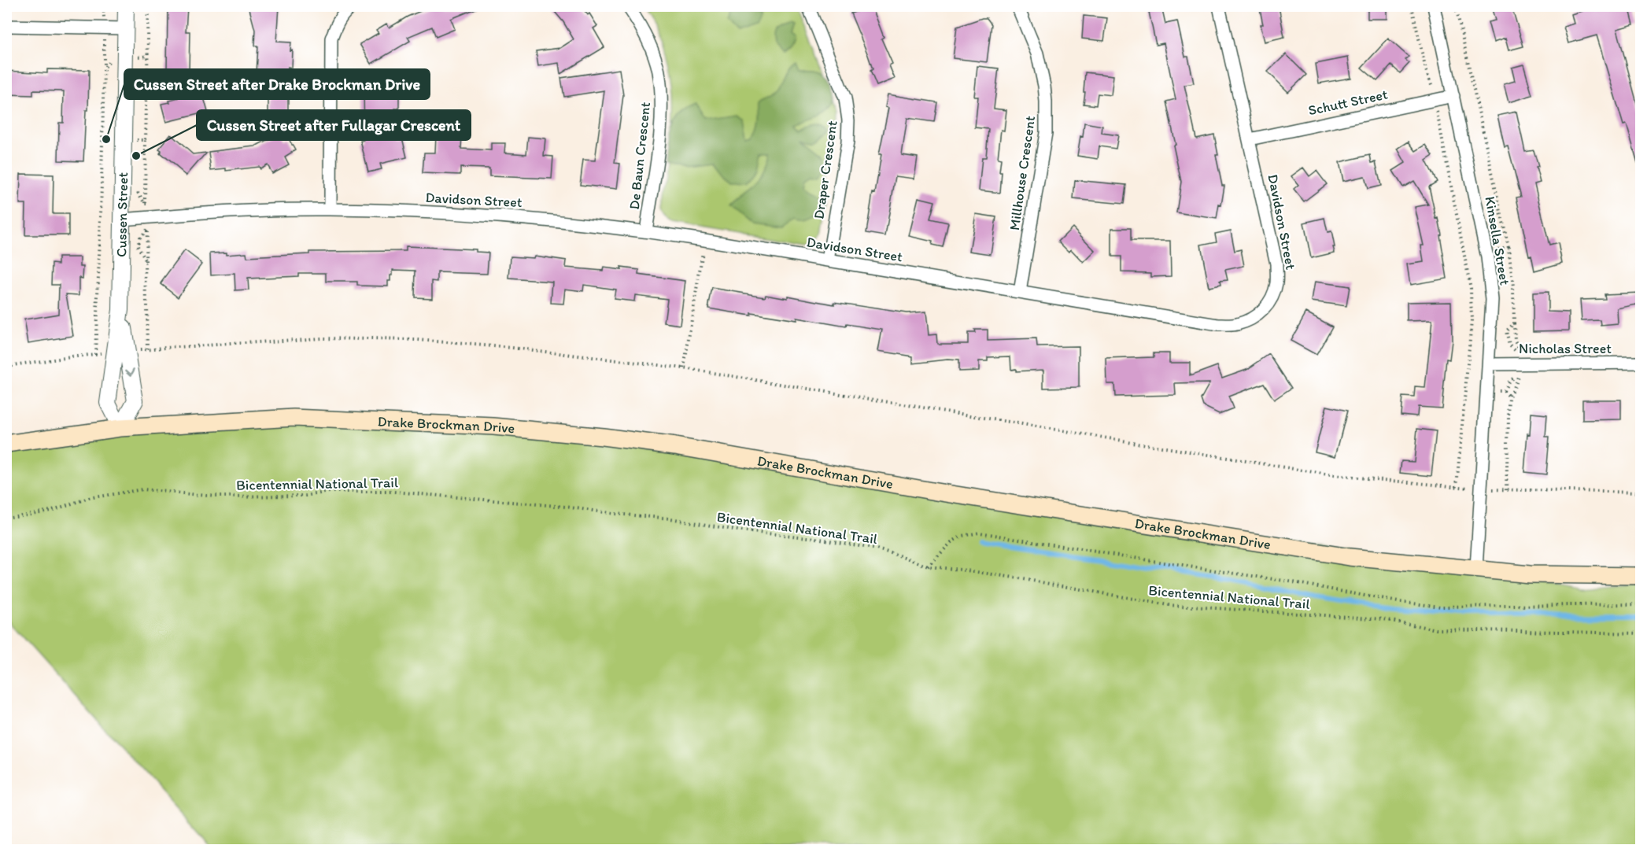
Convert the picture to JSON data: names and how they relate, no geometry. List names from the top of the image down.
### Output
{
  "streets": {
    "main road": ["Drake Brockman Drive"],
    "street": [
      "Schutt Street",
      "De Baun Crescent",
      "Draper Crescent",
      "Millhouse Crescent",
      "Davidson Street",
      "Cussen Street",
      "Kinsella Street",
      "Nicholas Street"
    ],
    "path": ["Bicentennial National Trail"]
  },
  "crossings": [
    ["Schutt Street", "Davidson Street"],
    ["Schutt Street", "Kinsella Street"],
    ["De Baun Crescent", "Davidson Street"],
    ["Draper Crescent", "Davidson Street"],
    ["Millhouse Crescent", "Davidson Street"],
    ["Davidson Street", "Cussen Street"],
    ["Cussen Street", "Drake Brockman Drive"],
    ["Kinsella Street", "Nicholas Street"],
    ["Kinsella Street", "Drake Brockman Drive"]
  ],
  "places": ["Cussen Street after Drake Brockman Drive", "Cussen Street after Fullagar Crescent"]
}
